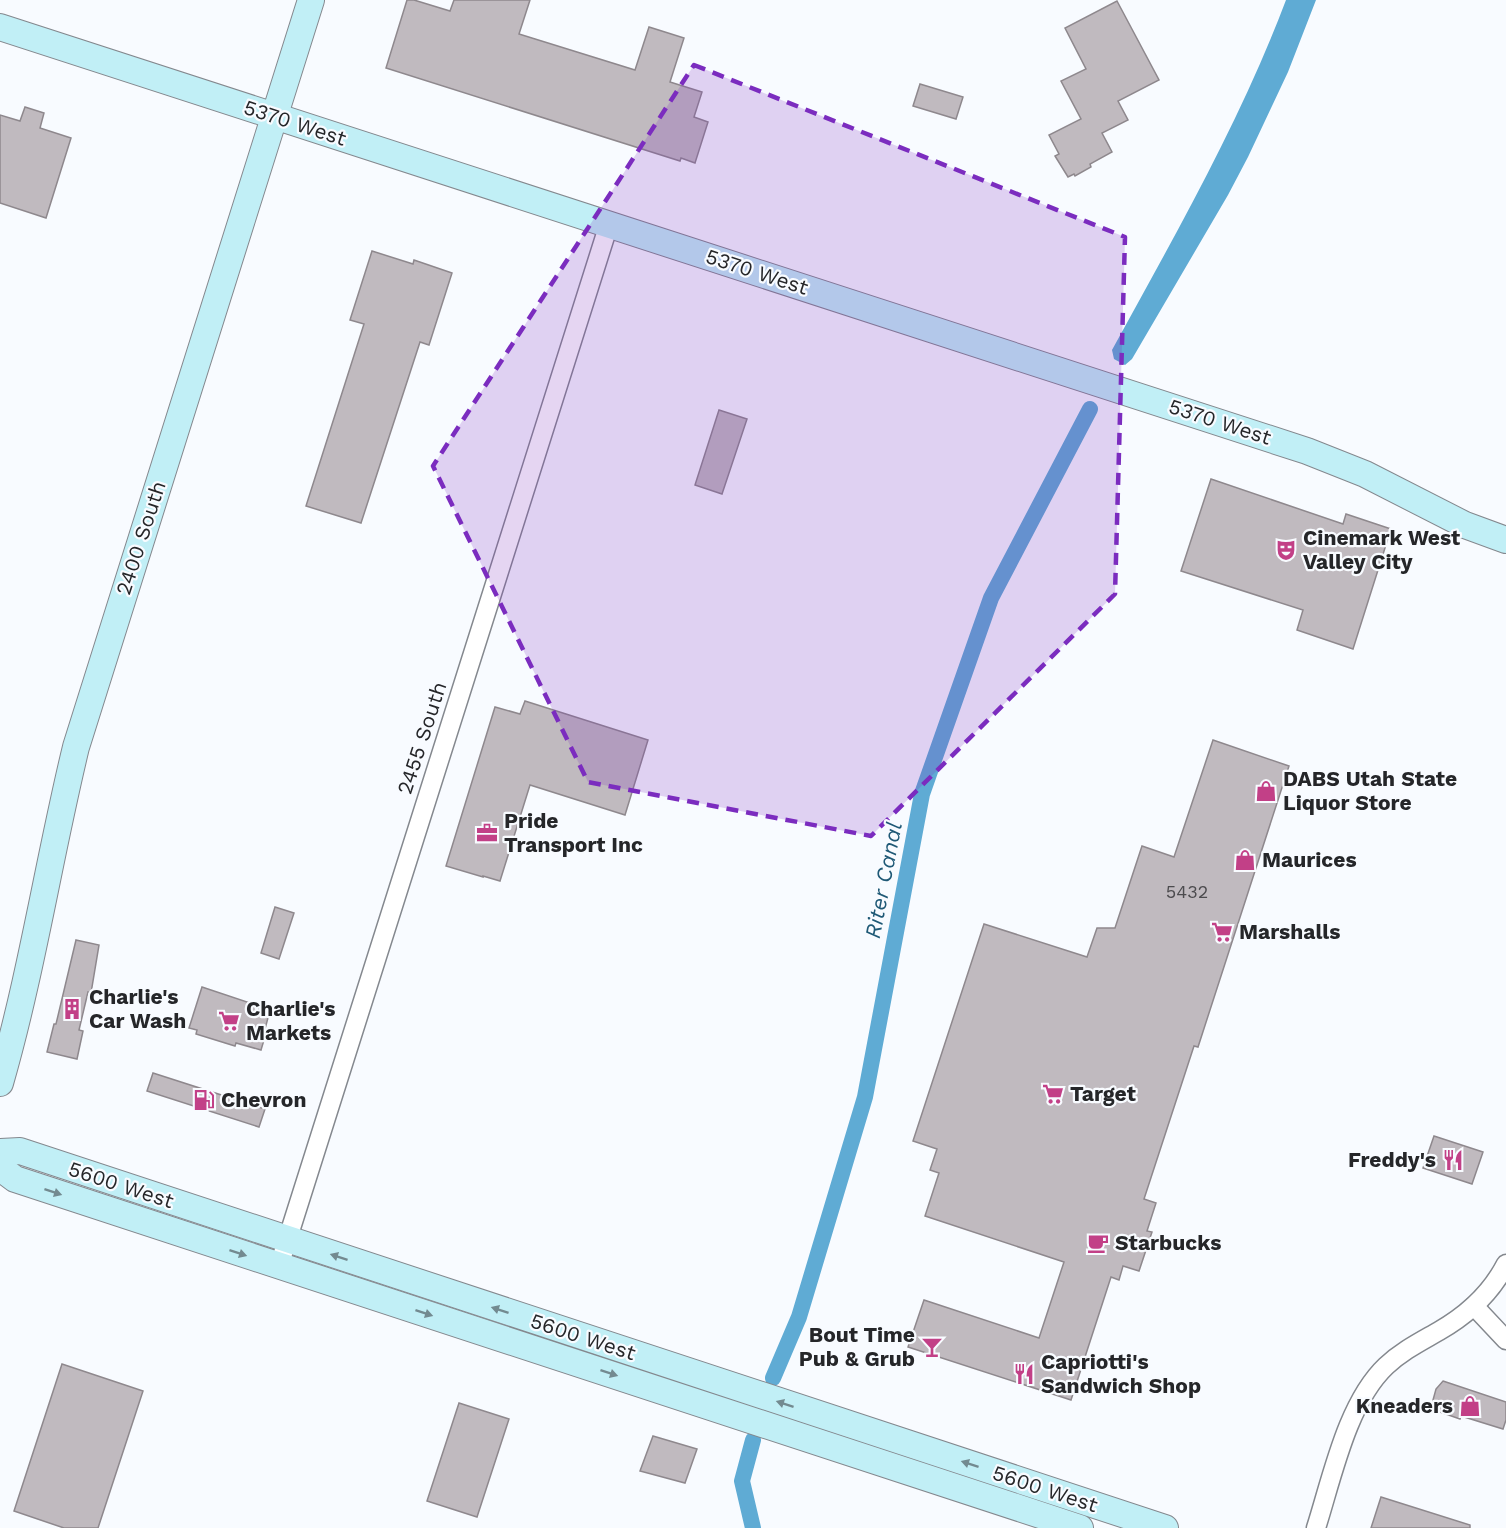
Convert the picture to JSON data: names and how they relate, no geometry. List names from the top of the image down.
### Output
{
  "streets": {
    "street": [
      "5370 West",
      "2400 South",
      "2455 South",
      "5600 West"
    ]
  },
  "crossings": [
    ["5370 West", "2400 South"],
    ["5370 West", "2455 South"],
    ["2455 South", "5600 West"]
  ],
  "water": ["Riter Canal"],
  "places": {
    "theatre": ["Cinemark West Valley City"],
    "shop": ["DABS Utah State Liquor Store", "Maurices", "Kneaders"],
    "office": ["Pride Transport Inc"],
    "supermarket": ["Marshalls", "Charlie's Markets", "Target"],
    "building": ["Charlie's Car Wash"],
    "fuel station": ["Chevron"],
    "restaurant": ["Freddy's", "Capriotti's Sandwich Shop"],
    "cafe": ["Starbucks"],
    "bar": ["Bout Time Pub & Grub"]
  },
  "house_numbers": ["5432"]
}
